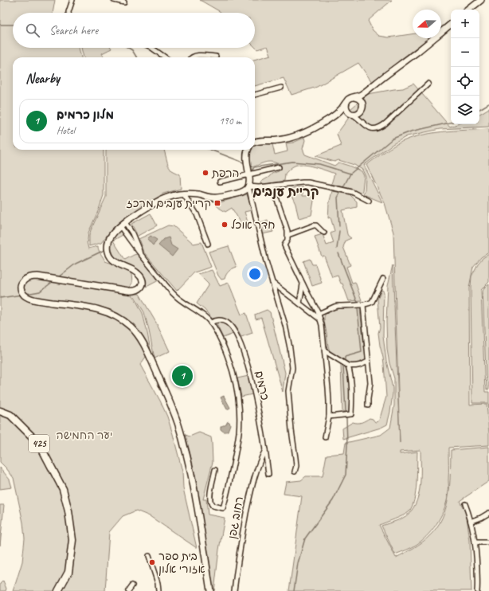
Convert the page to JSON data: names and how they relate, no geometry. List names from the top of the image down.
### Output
{
  "streets": {
    "main road": ["425"],
    "street": ["כרמים", "רחוב גפן"]
  },
  "crossings": [
    ["כרמים", "רחוב גפן"]
  ],
  "districts": ["קריית ענבים"],
  "parks": ["יער החמישה"],
  "places": {
    "other": ["הרפת", "חדר אוכל", "בית ספר אזורי אלון"],
    "transit": ["קריית ענבים מרכז"]
  },
  "north": "left",
  "page": {
    "map_buttons": ["+", "−"],
    "search": "Search here",
    "heading": "Nearby",
    "list": [
      {
        "mark": "1",
        "name": "מלון כרמים",
        "note": "Hotel",
        "value": "190 m"
      }
    ],
    "pins": "1"
  }
}
